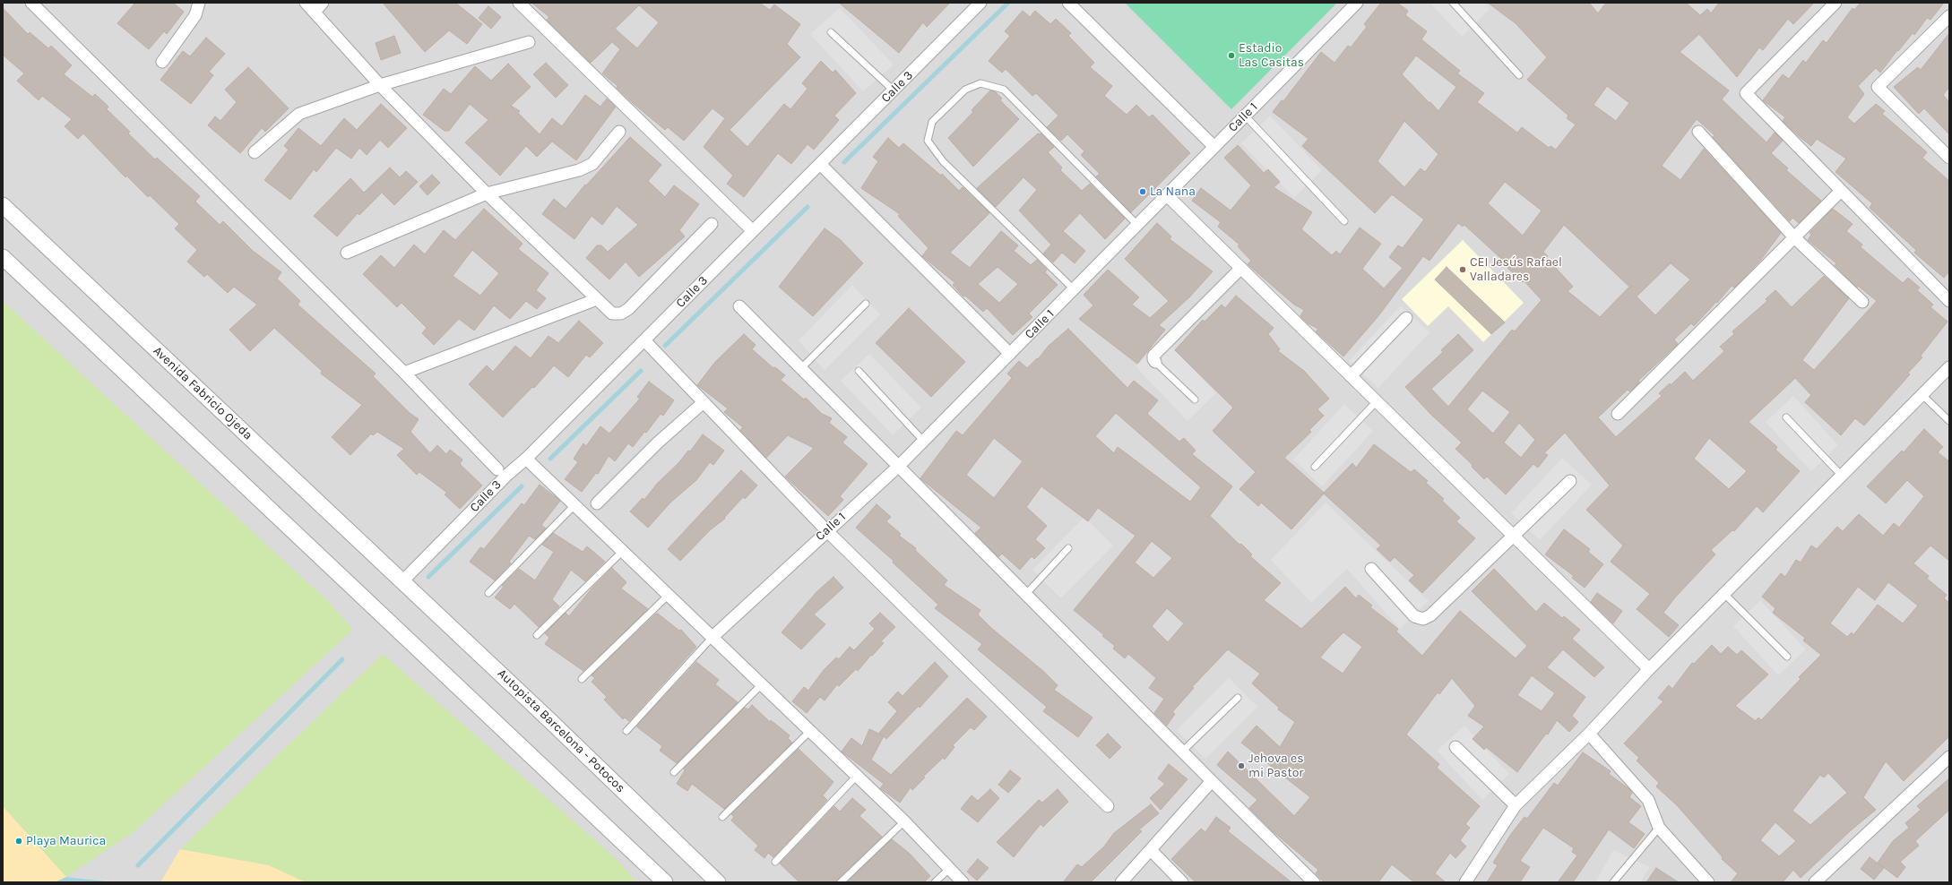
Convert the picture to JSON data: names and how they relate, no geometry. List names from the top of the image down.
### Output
{
  "streets": {
    "street": [
      "Calle 3",
      "Calle 1",
      "Avenida Fabricio Ojeda",
      "Autopista Barcelona - Potocos"
    ]
  },
  "crossings": [
    ["Calle 3", "Avenida Fabricio Ojeda"],
    ["Calle 3", "Autopista Barcelona - Potocos"],
    ["Avenida Fabricio Ojeda", "Autopista Barcelona - Potocos"]
  ],
  "places": [
    "Estadio Las Casitas",
    "La Nana",
    "CEI Jesús Rafael Valladares",
    "Jehova es mi Pastor",
    "Playa Maurica"
  ]
}
